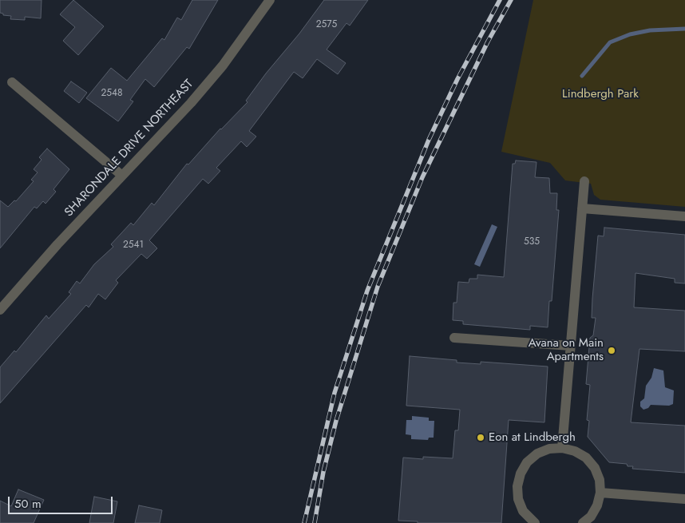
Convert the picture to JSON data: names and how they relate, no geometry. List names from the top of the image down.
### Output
{
  "streets": {
    "street": ["SHARONDALE DRIVE NORTHEAST"]
  },
  "parks": ["Lindbergh Park"],
  "places": ["Avana on Main Apartments", "Eon at Lindbergh"],
  "house_numbers": [
    "2575",
    "2548",
    "535",
    "2541"
  ],
  "scale_bar": "50 m"
}
